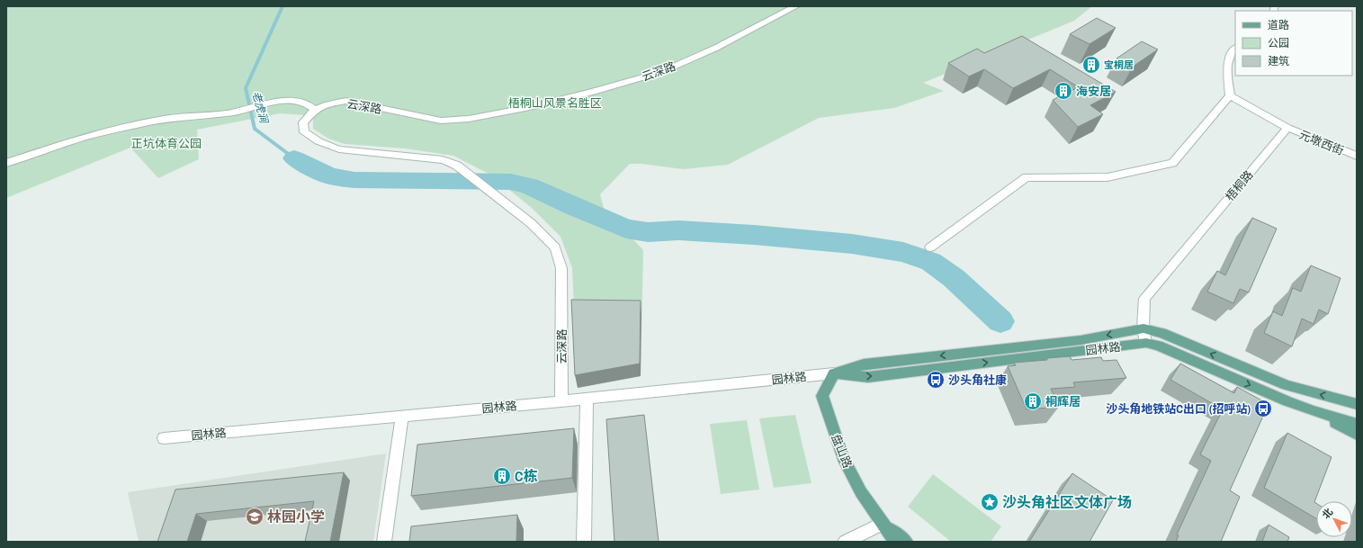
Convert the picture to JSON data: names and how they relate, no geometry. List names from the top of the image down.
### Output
{
  "streets": {
    "main road": ["园林路", "盘山路"],
    "street": ["云深路", "元墩西街", "梧桐路"]
  },
  "crossings": [
    ["云深路", "园林路"],
    ["元墩西街", "梧桐路"],
    ["梧桐路", "园林路"],
    ["园林路", "盘山路"]
  ],
  "water": ["老虎涧"],
  "parks": ["梧桐山风景名胜区", "正坑体育公园"],
  "places": {
    "building": [
      "宝桐居",
      "海安居",
      "桐辉居",
      "C栋"
    ],
    "bus stop": ["沙头角社康", "沙头角地铁站C出口 (招呼站)"],
    "place": ["沙头角社区文体广场"],
    "school or university": ["林园小学"]
  },
  "legend": ["道路", "公园", "建筑"],
  "north": "top left"
}
